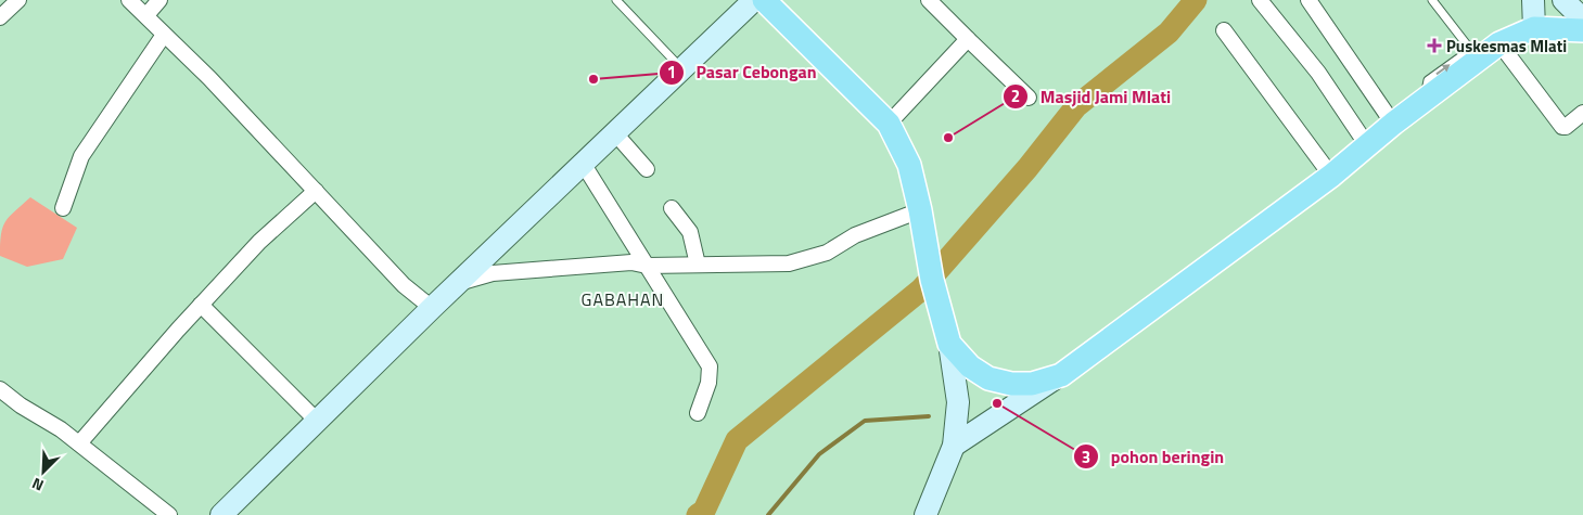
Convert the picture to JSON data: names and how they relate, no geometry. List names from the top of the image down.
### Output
{
  "districts": ["GABAHAN"],
  "places": {
    "health": ["Puskesmas Mlati"],
    "other": ["Pasar Cebongan", "Masjid Jami Mlati", "pohon beringin"]
  },
  "north": "bottom left"
}
